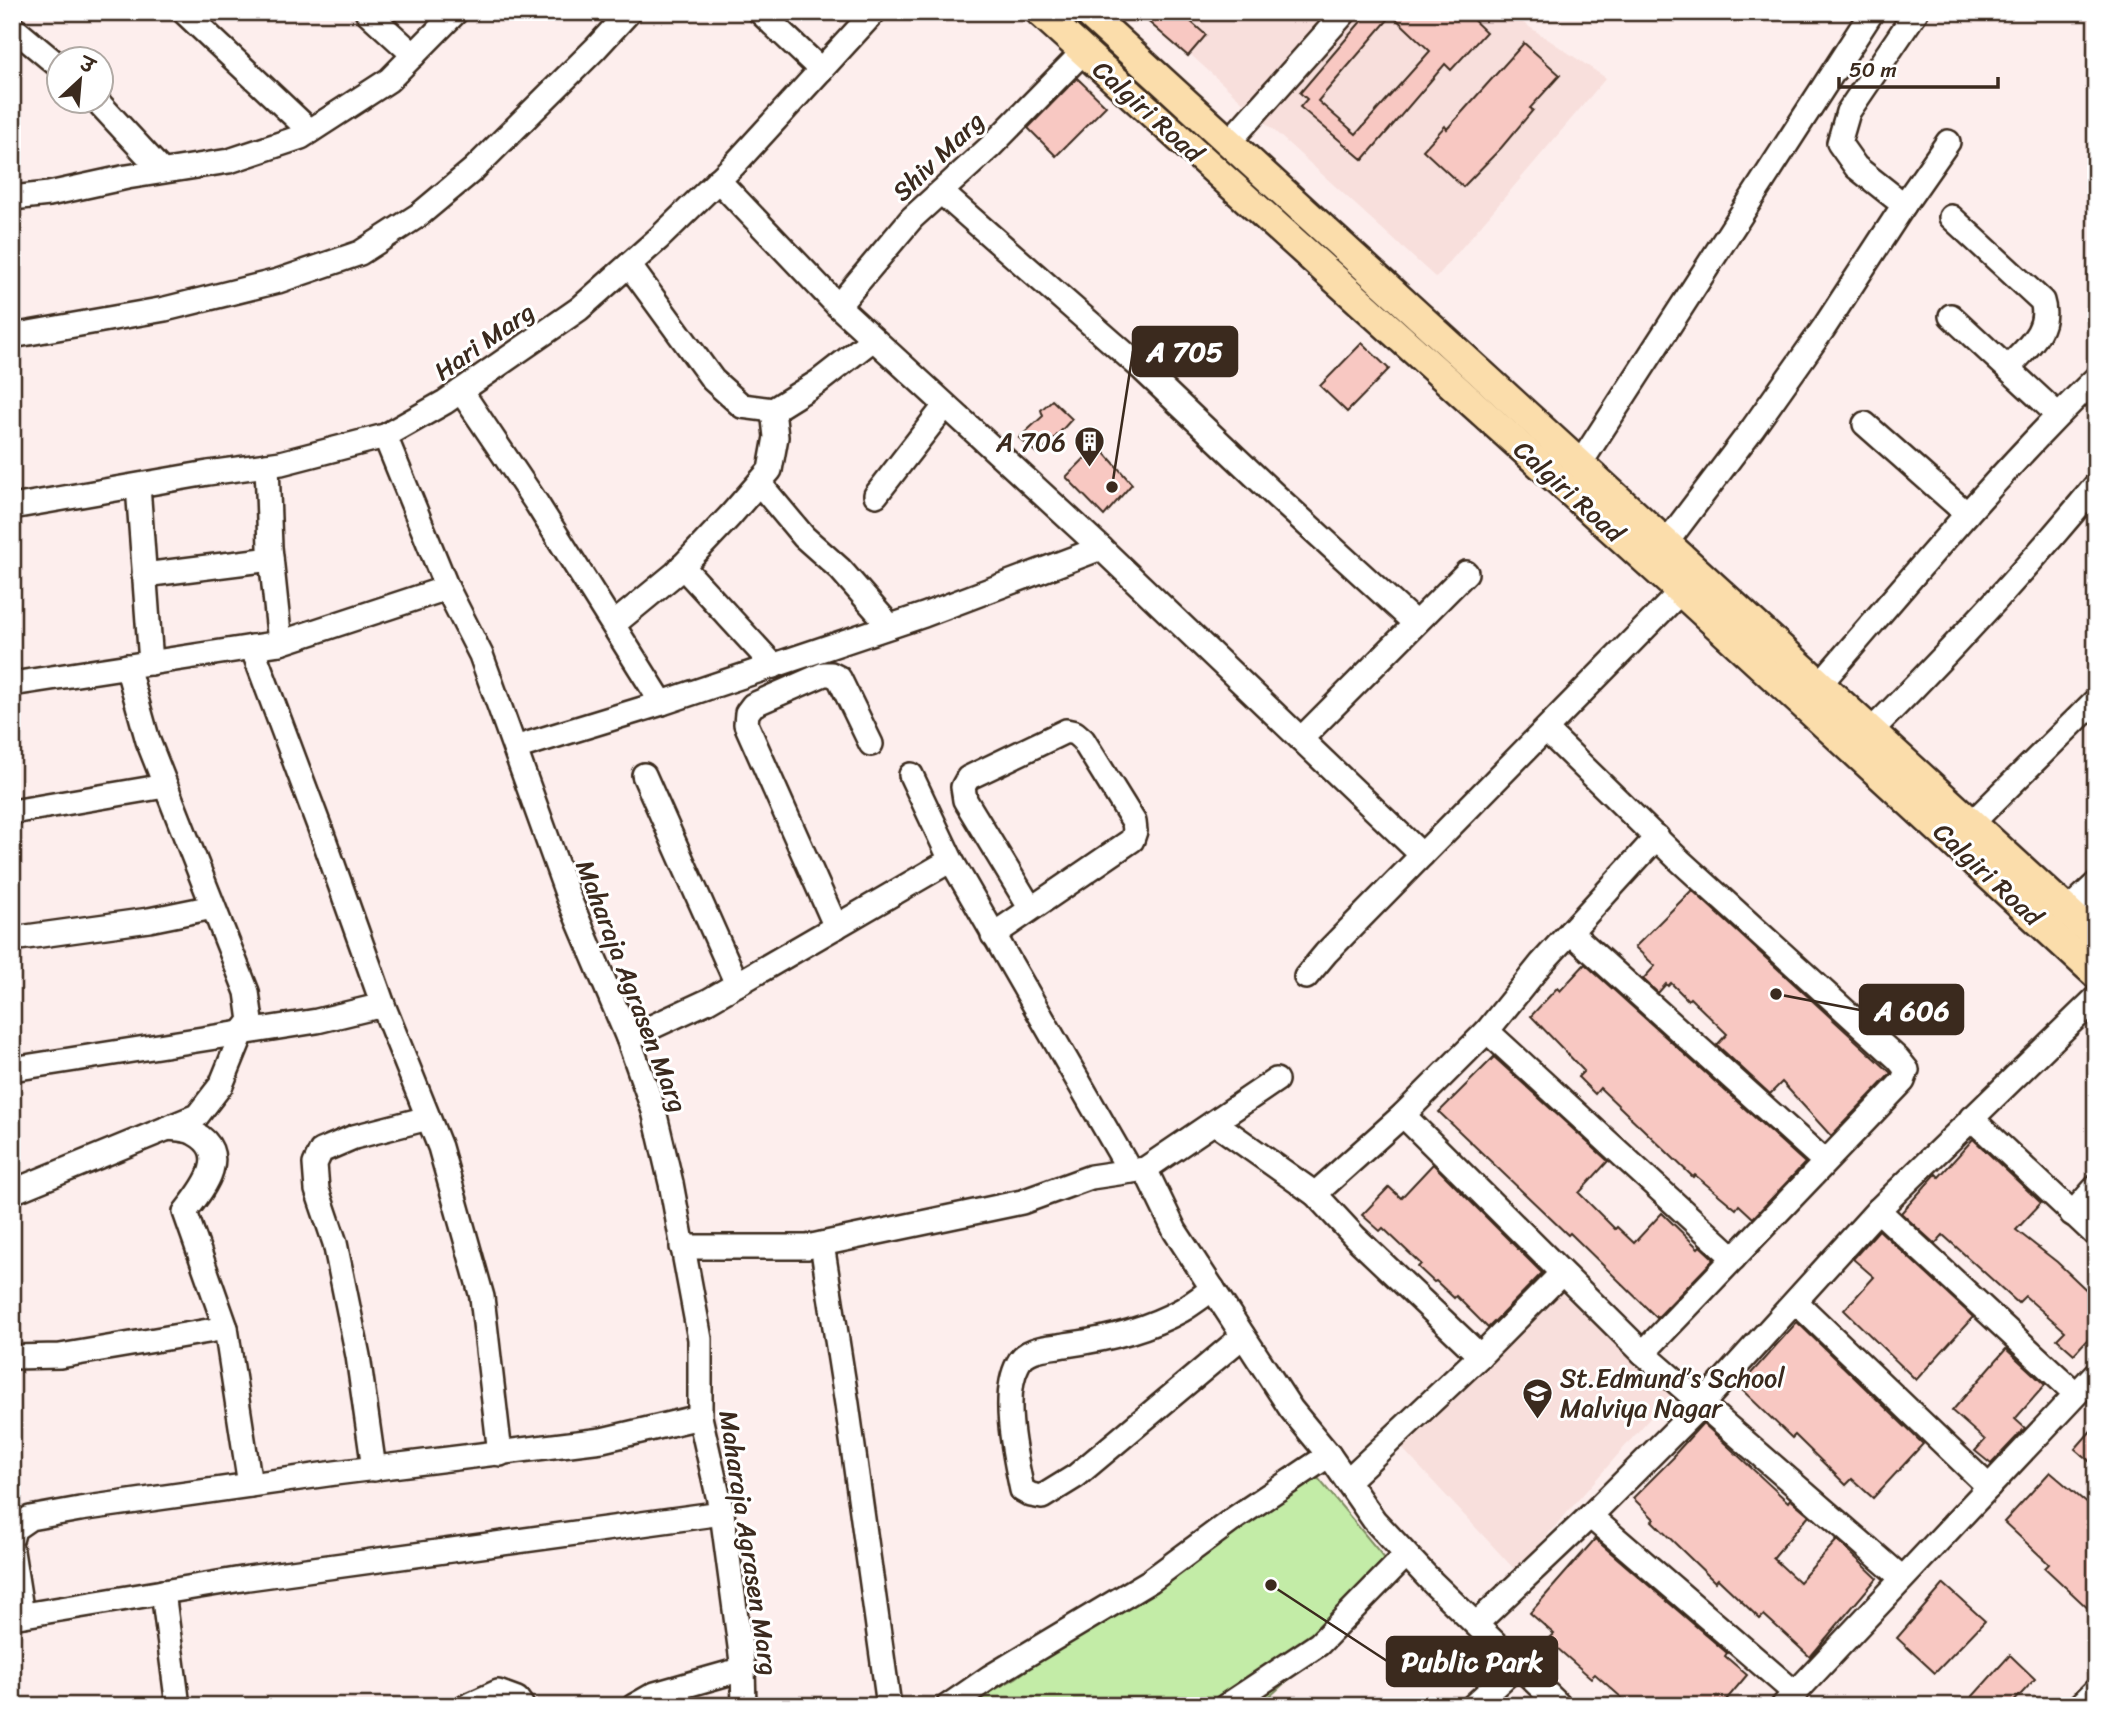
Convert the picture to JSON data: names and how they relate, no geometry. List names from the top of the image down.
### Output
{
  "streets": {
    "main road": ["Calgiri Road"],
    "street": ["Shiv Marg", "Hari Marg", "Maharaja Agrasen Marg"]
  },
  "crossings": [
    ["Calgiri Road", "Shiv Marg"],
    ["Hari Marg", "Maharaja Agrasen Marg"]
  ],
  "places": {
    "building": ["A 706"],
    "other": ["A 705", "A 606", "Public Park"],
    "school or university": ["St.Edmund’s School Malviya Nagar"]
  },
  "scale_bar": "50 m",
  "north": "top right"
}
